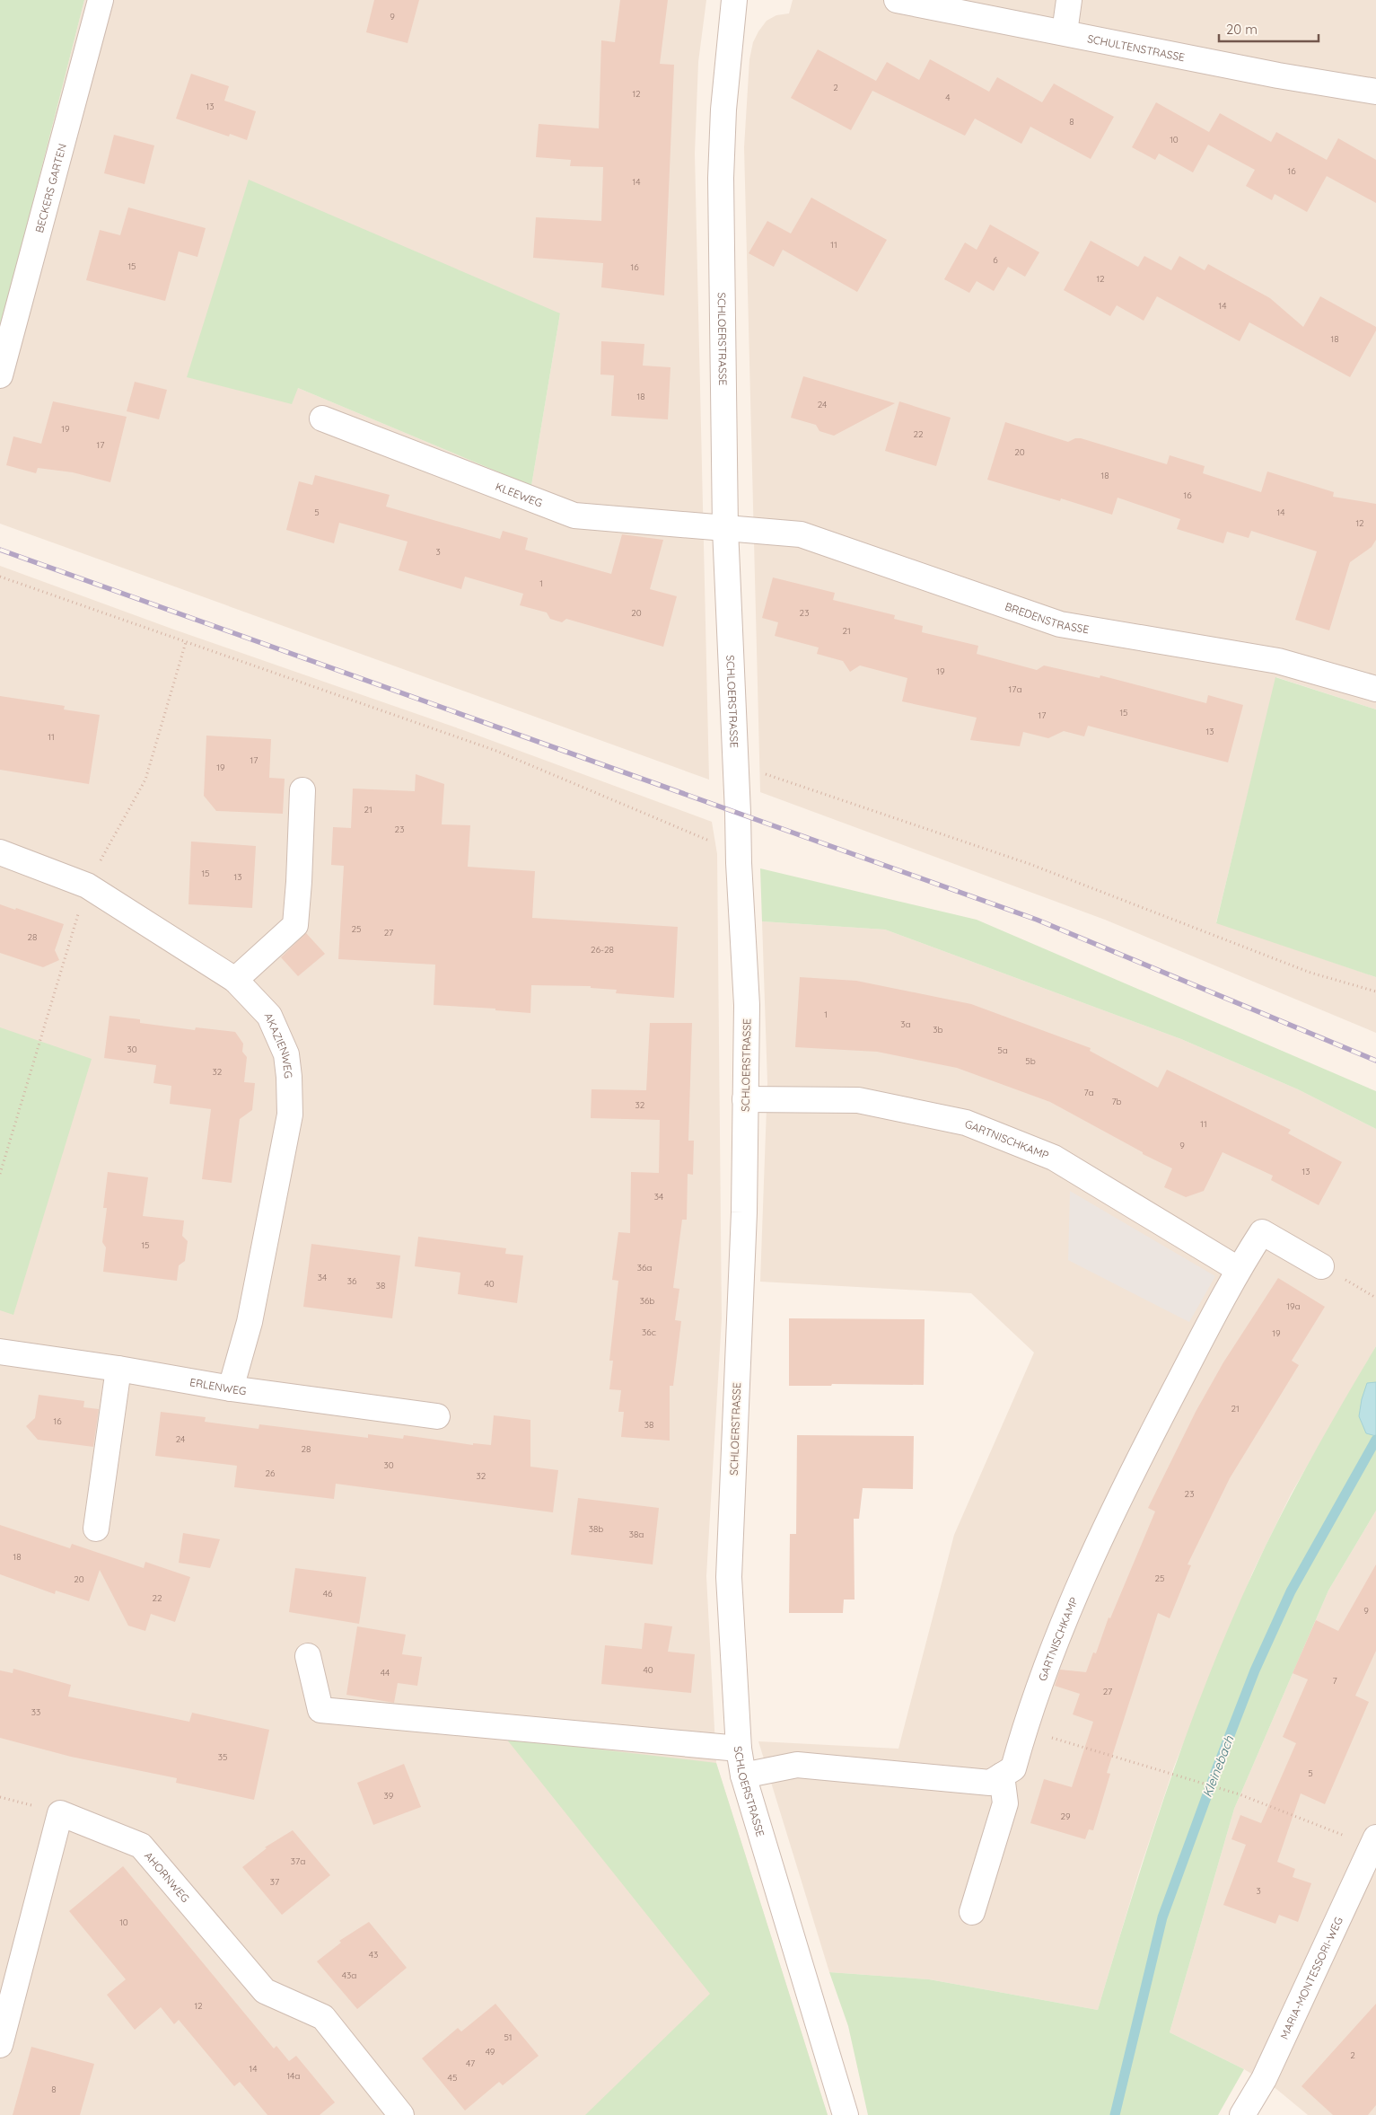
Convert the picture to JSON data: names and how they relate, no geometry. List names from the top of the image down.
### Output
{
  "streets": {
    "street": [
      "SCHULTENSTRASSE",
      "BECKERS GARTEN",
      "SCHLOERSTRASSE",
      "KLEEWEG",
      "BREDENSTRASSE",
      "AKAZIENWEG",
      "GARTNISCHKAMP",
      "ERLENWEG",
      "AHORNWEG",
      "MARIA-MONTESSORI-WEG"
    ]
  },
  "crossings": [
    ["SCHLOERSTRASSE", "KLEEWEG"],
    ["SCHLOERSTRASSE", "BREDENSTRASSE"],
    ["SCHLOERSTRASSE", "GARTNISCHKAMP"],
    ["KLEEWEG", "BREDENSTRASSE"],
    ["AKAZIENWEG", "ERLENWEG"]
  ],
  "water": ["Kleinebach"],
  "house_numbers": [
    "9",
    "2",
    "12",
    "4",
    "13",
    "8",
    "10",
    "16",
    "14",
    "11",
    "6",
    "15",
    "16",
    "12",
    "14",
    "18",
    "18",
    "24",
    "19",
    "22",
    "17",
    "20",
    "18",
    "16",
    "5",
    "14",
    "12",
    "3",
    "1",
    "20",
    "23",
    "21",
    "19",
    "17a",
    "15",
    "17",
    "13",
    "11",
    "17",
    "19",
    "21",
    "23",
    "15",
    "13",
    "25",
    "27",
    "28",
    "26-28",
    "1",
    "3a",
    "3b",
    "30",
    "5a",
    "5b",
    "32",
    "7a",
    "7b",
    "32",
    "11",
    "9",
    "13",
    "34",
    "15",
    "36a",
    "34",
    "36",
    "40",
    "38",
    "36b",
    "19a",
    "36c",
    "19",
    "21",
    "16",
    "38",
    "24",
    "28",
    "30",
    "26",
    "32",
    "23",
    "38b",
    "38a",
    "18",
    "25",
    "20",
    "46",
    "22",
    "9",
    "40",
    "44",
    "7",
    "27",
    "33",
    "35",
    "5",
    "39",
    "29",
    "37a",
    "37",
    "3",
    "10",
    "43",
    "43a",
    "12",
    "51",
    "49",
    "2",
    "47",
    "14",
    "14a",
    "45",
    "8"
  ],
  "scale_bar": "20 m"
}
